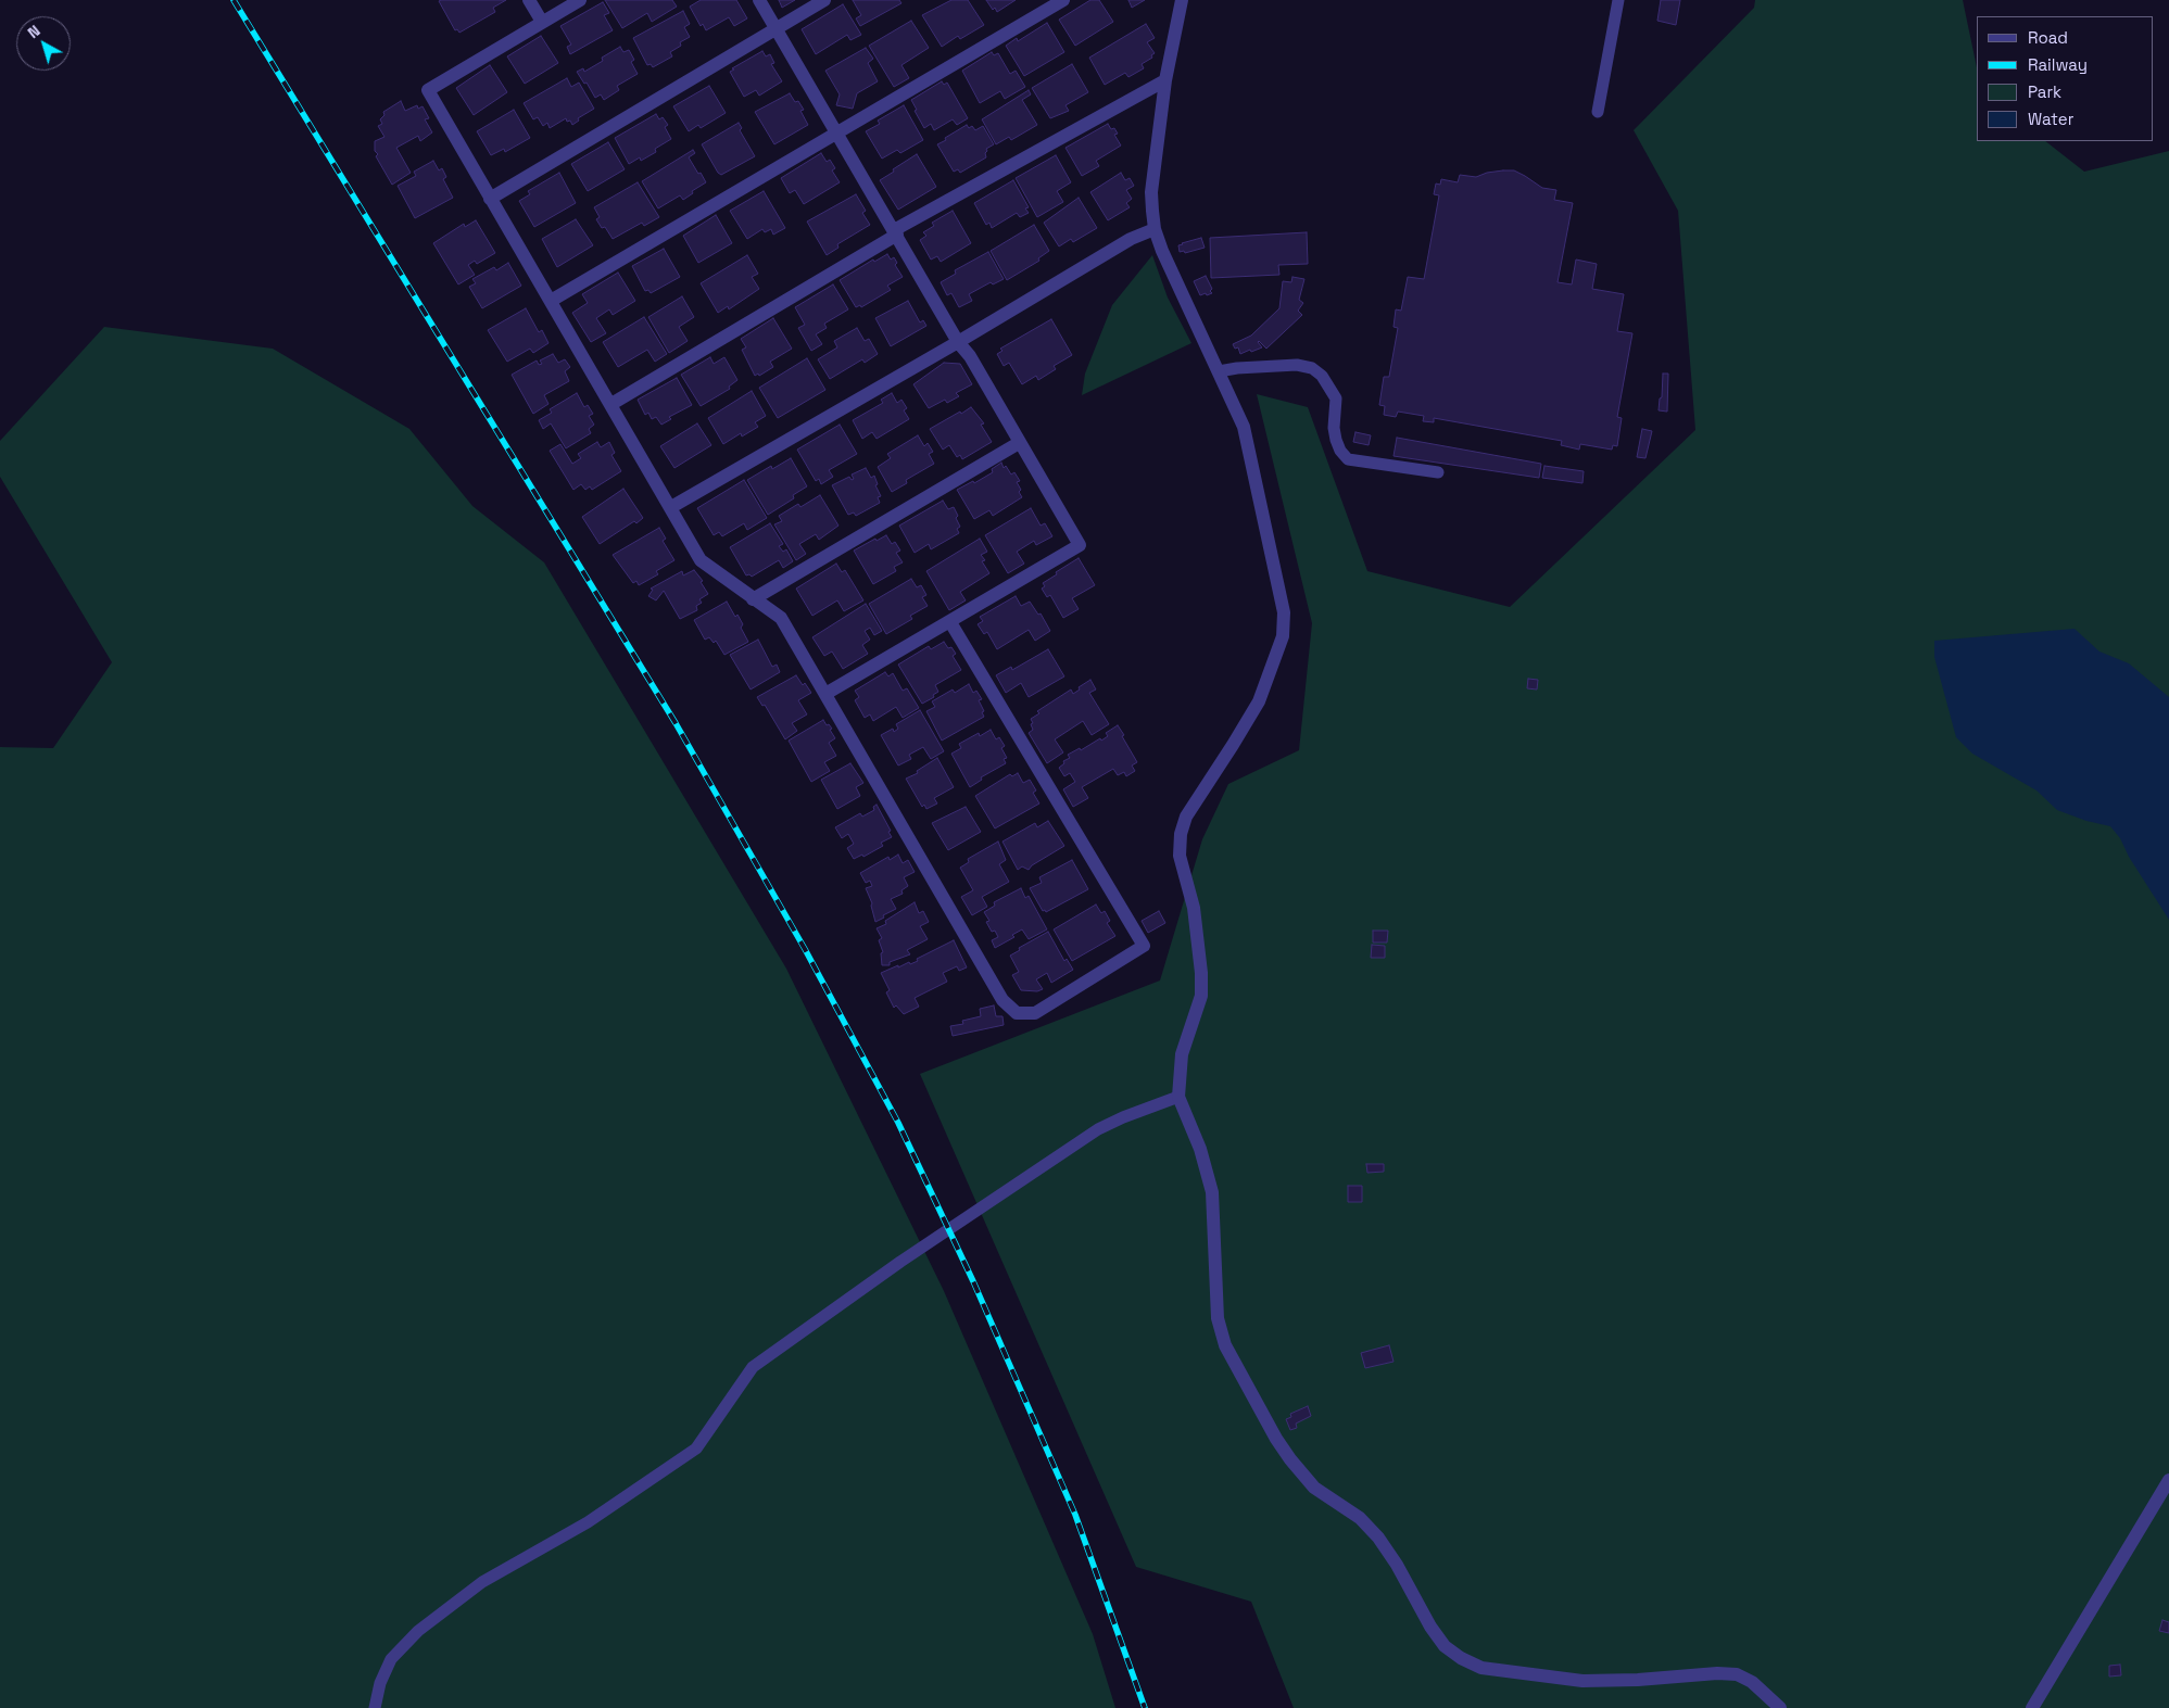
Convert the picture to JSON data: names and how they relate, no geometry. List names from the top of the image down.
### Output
{
  "legend": [
    "Road",
    "Railway",
    "Park",
    "Water"
  ],
  "north": "top left"
}
